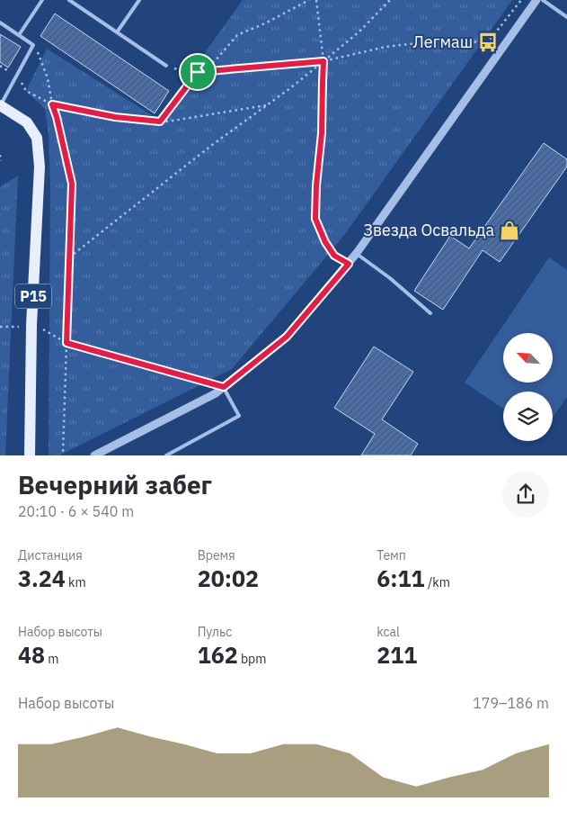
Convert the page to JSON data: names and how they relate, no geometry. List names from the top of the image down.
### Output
{
  "streets": {
    "main road": ["Р15"]
  },
  "places": {
    "bus stop": ["Легмаш"],
    "shop": ["Звезда Освальда"]
  },
  "north": "top left",
  "page": {
    "heading": ["Вечерний забег", "20:10 · 6 × 540 m"],
    "stats": [
      ["Дистанция", "3.24 km"],
      ["Время", "20:02"],
      ["Темп", "6:11 /km"],
      ["Набор высоты", "48 m"],
      ["Пульс", "162 bpm"],
      ["kcal", "211"]
    ],
    "chart": ["Набор высоты", "179–186 m"]
  }
}
